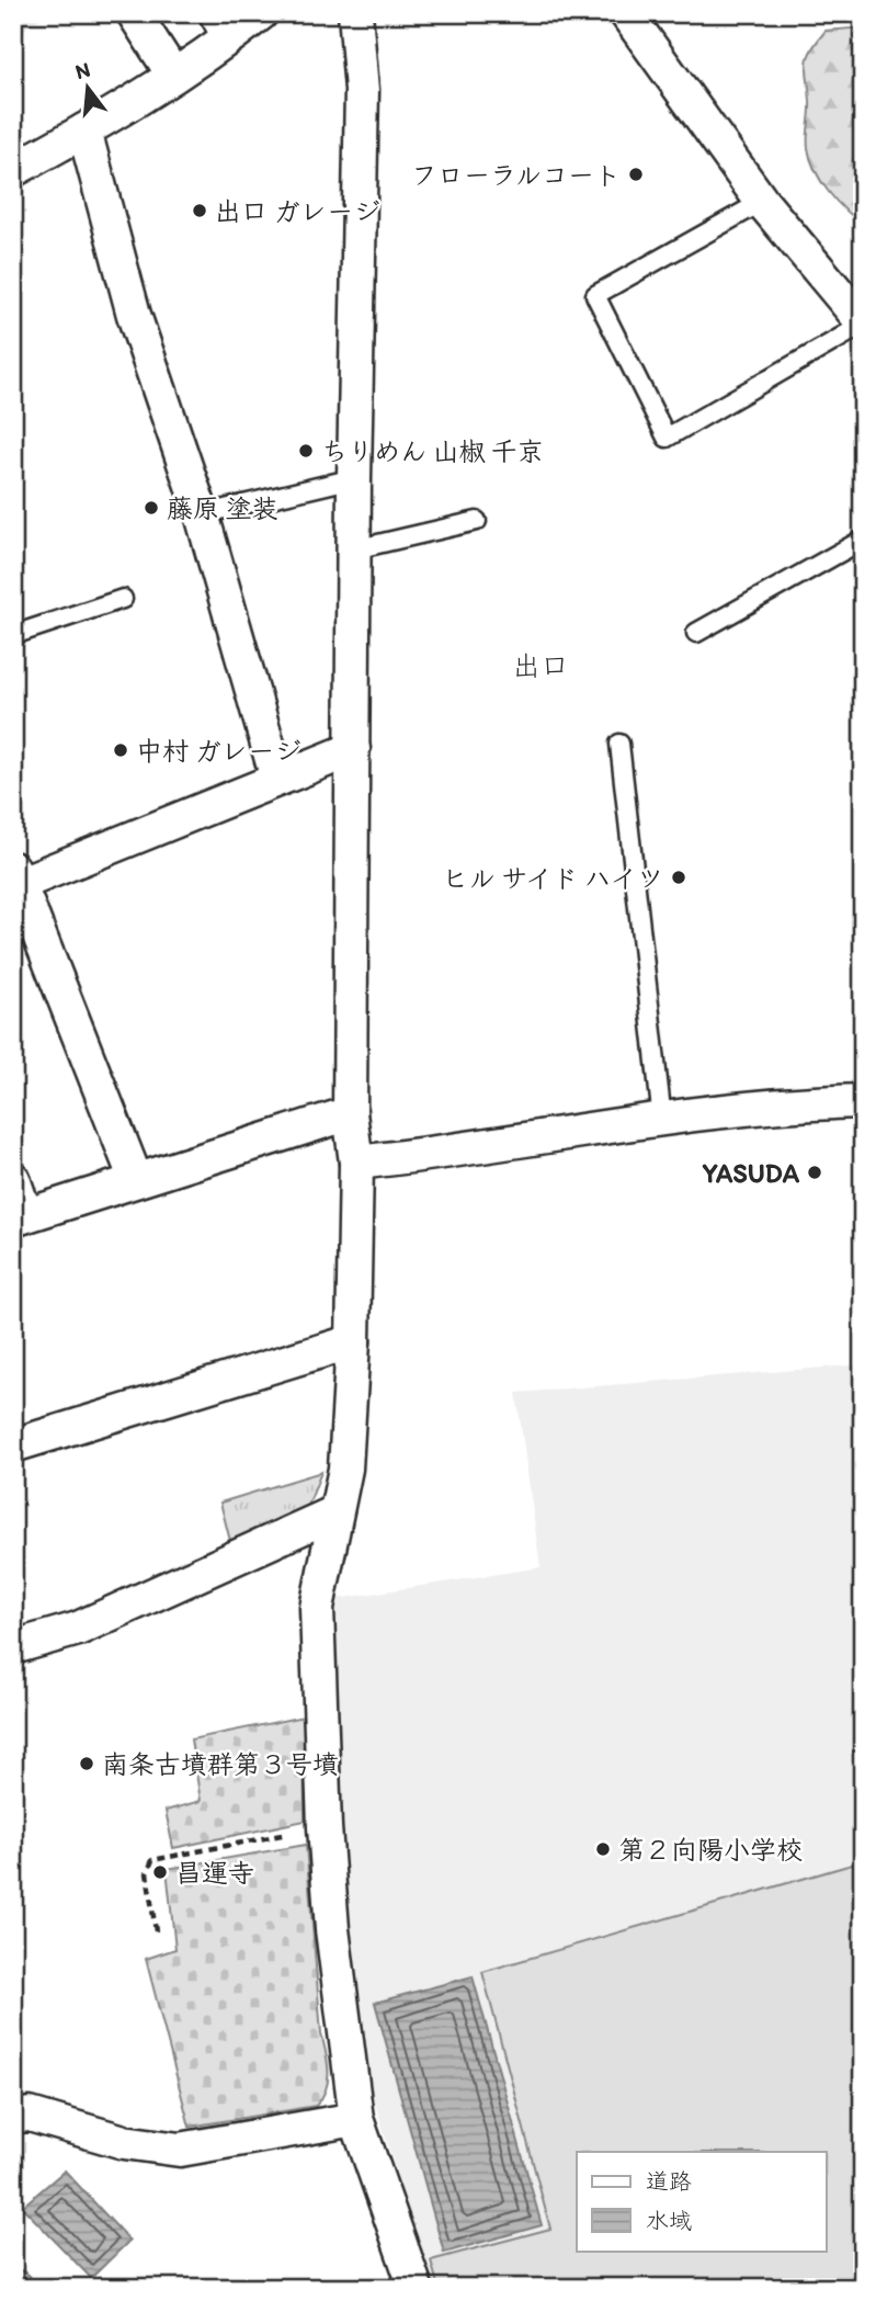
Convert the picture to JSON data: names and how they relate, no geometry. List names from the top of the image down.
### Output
{
  "districts": ["出口"],
  "places": [
    "フローラルコート",
    "出口 ガレージ",
    "ちりめん 山椒 千京",
    "藤原 塗装",
    "中村 ガレージ",
    "ヒル サイド ハイツ",
    "YASUDA",
    "南条古墳群第３号墳",
    "第２向陽小学校",
    "昌運寺"
  ],
  "legend": ["道路", "水域"],
  "north": "top"
}
